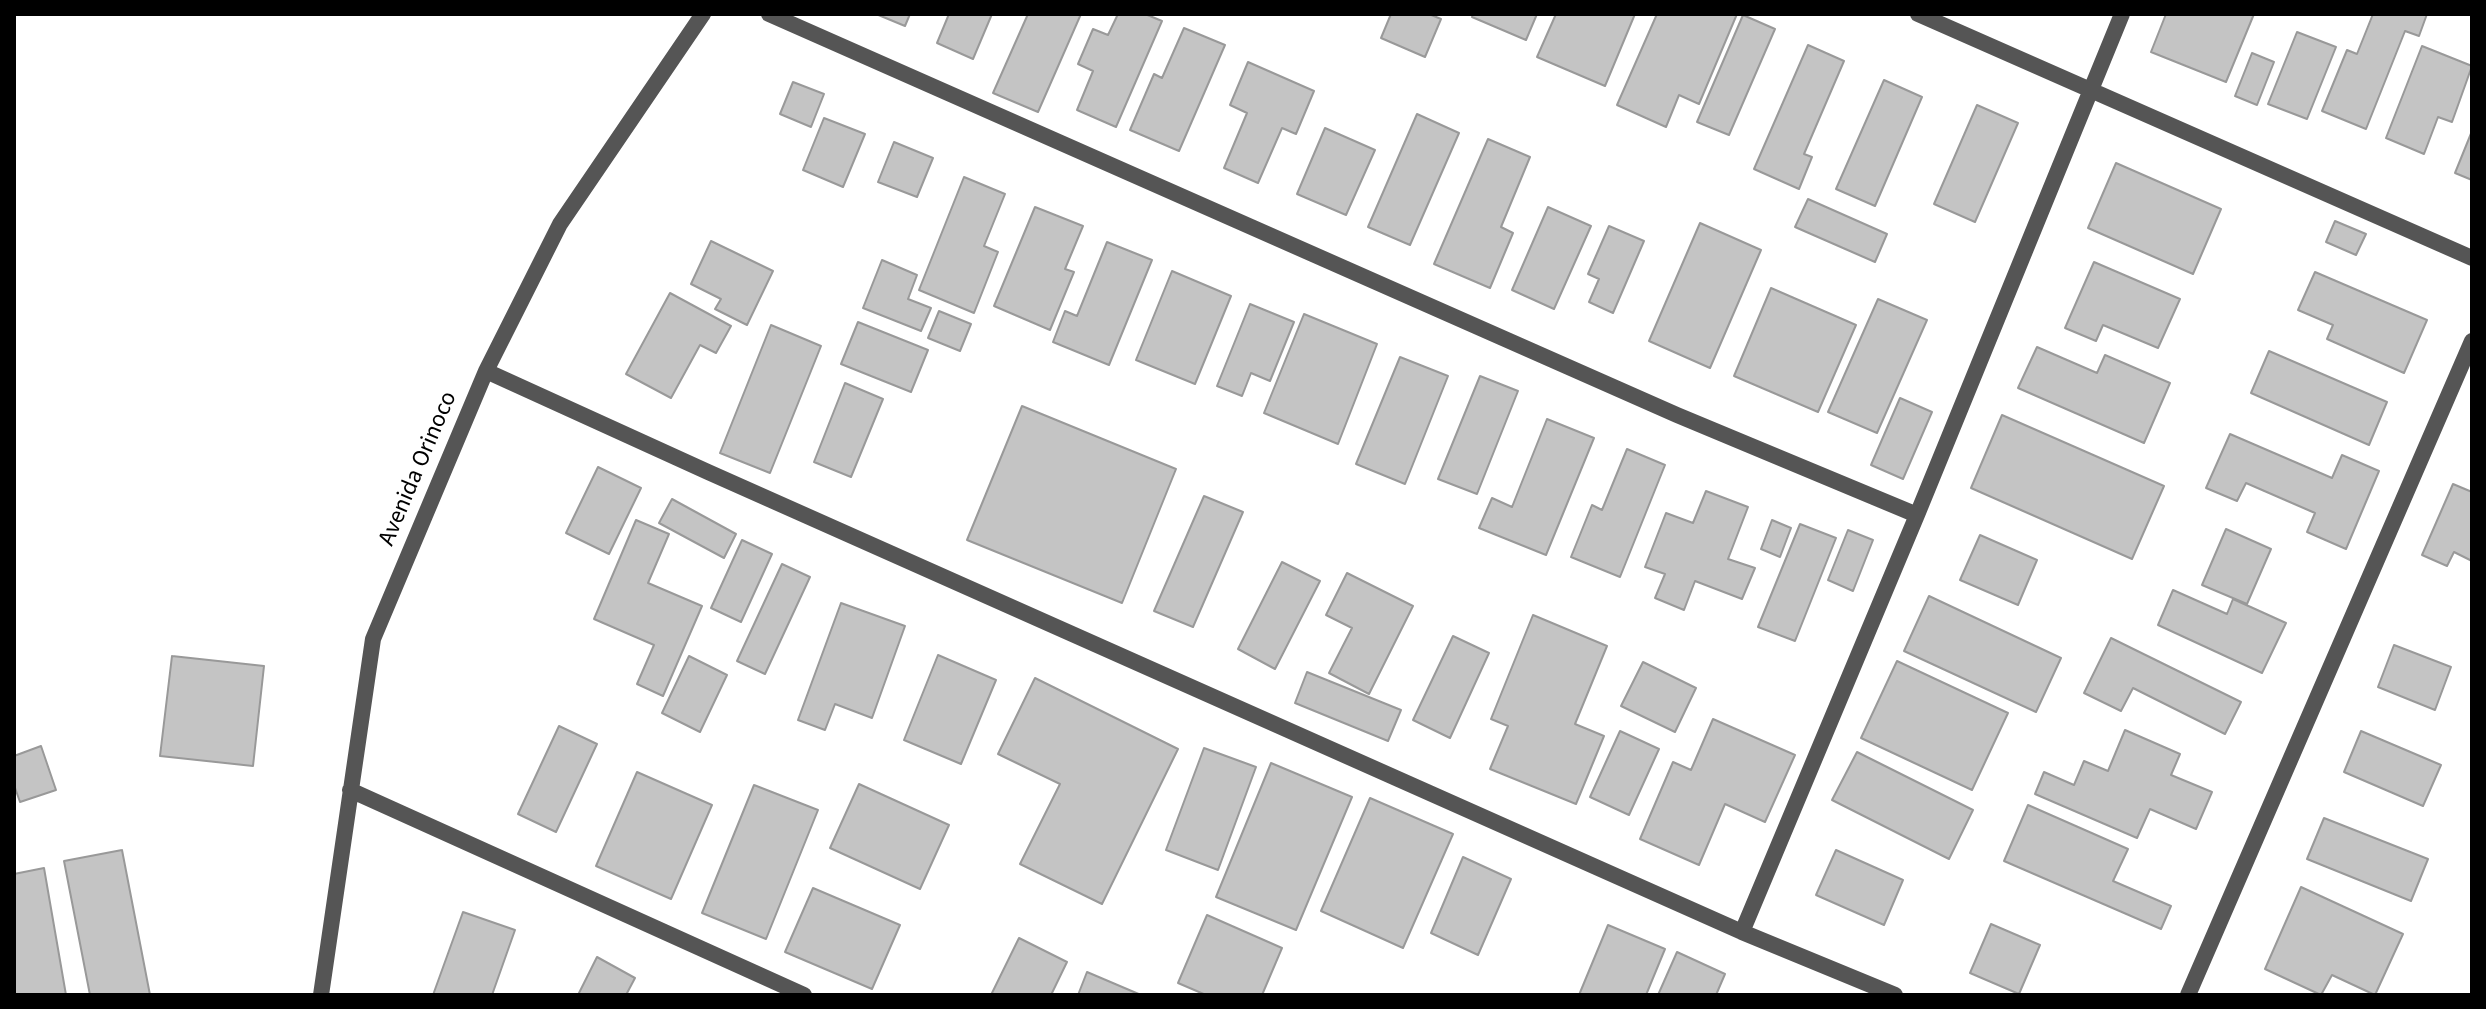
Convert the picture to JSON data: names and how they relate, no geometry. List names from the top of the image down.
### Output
{
  "streets": {
    "street": ["Avenida Orinoco"]
  }
}
